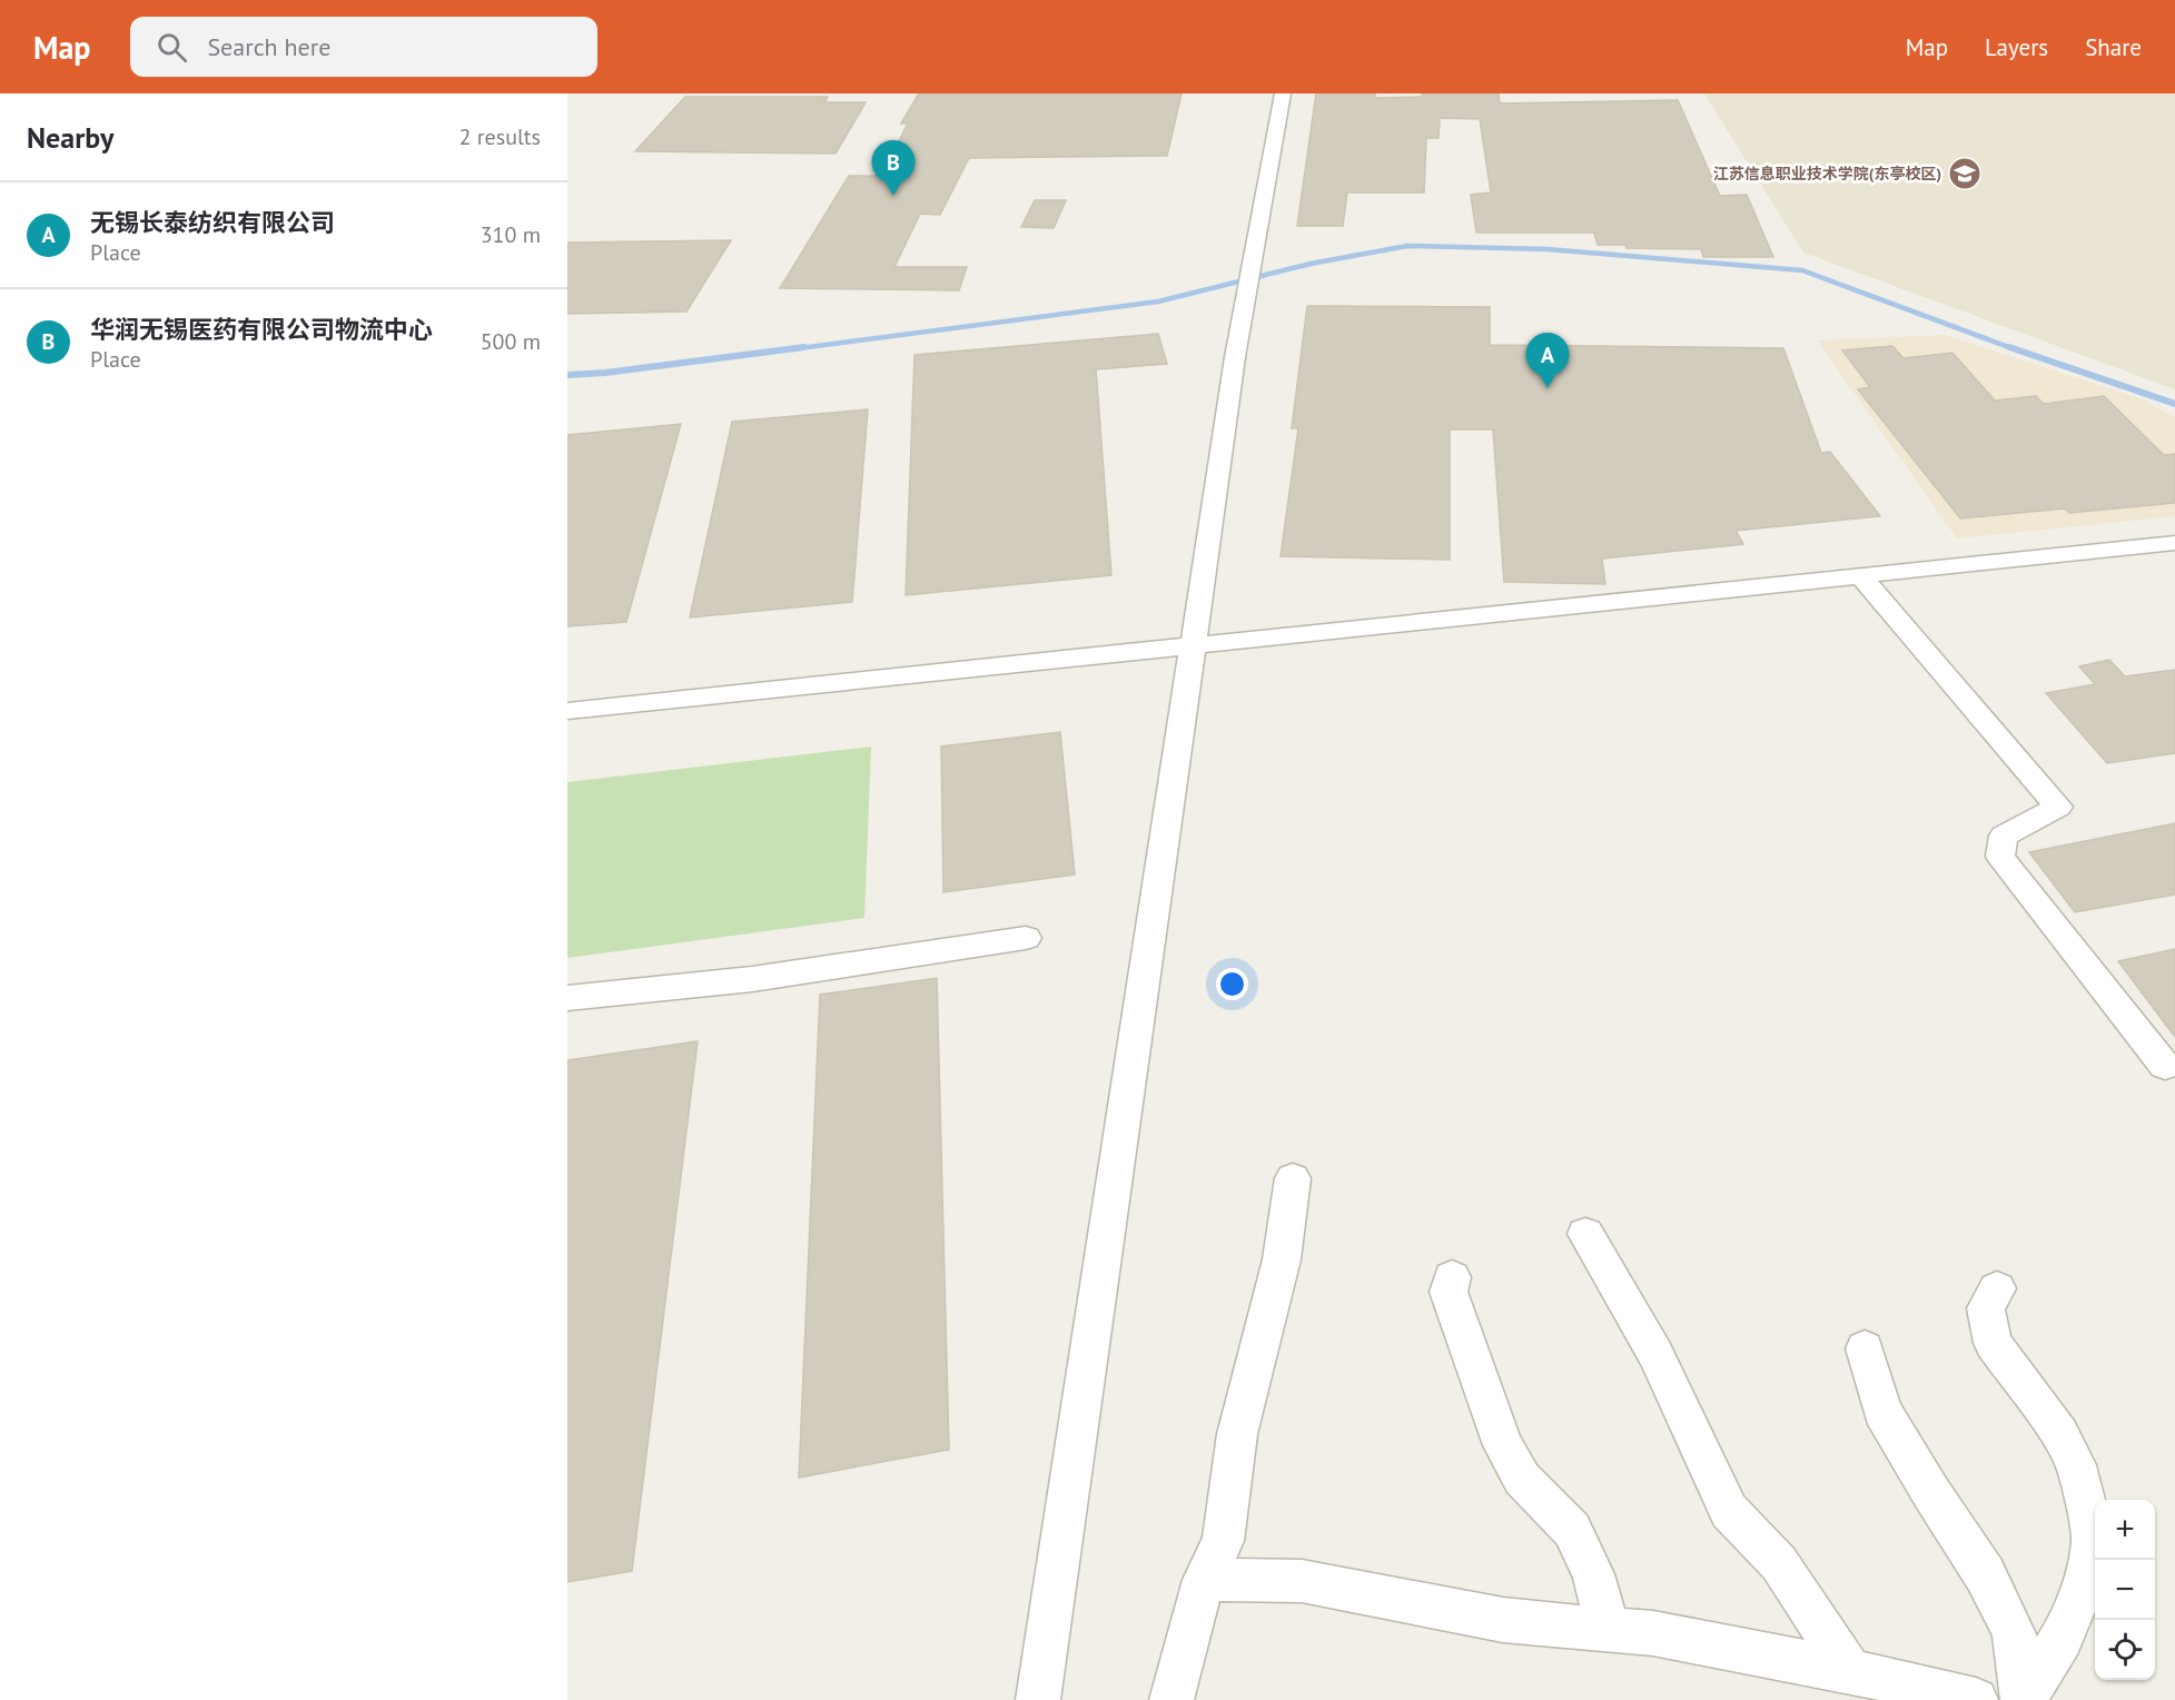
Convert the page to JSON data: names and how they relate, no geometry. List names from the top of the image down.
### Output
{
  "places": {
    "school or university": ["江苏信息职业技术学院(东亭校区)"]
  },
  "page": {
    "header": "Map",
    "search": "Search here",
    "nav": ["Map", "Layers", "Share"],
    "heading": ["Nearby", "2 results"],
    "pins": ["B", "A"],
    "list": [
      {
        "mark": "A",
        "name": "无锡长泰纺织有限公司",
        "note": "Place",
        "value": "310 m"
      },
      {
        "mark": "B",
        "name": "华润无锡医药有限公司物流中心",
        "note": "Place",
        "value": "500 m"
      }
    ],
    "map_buttons": ["+", "−"]
  }
}
